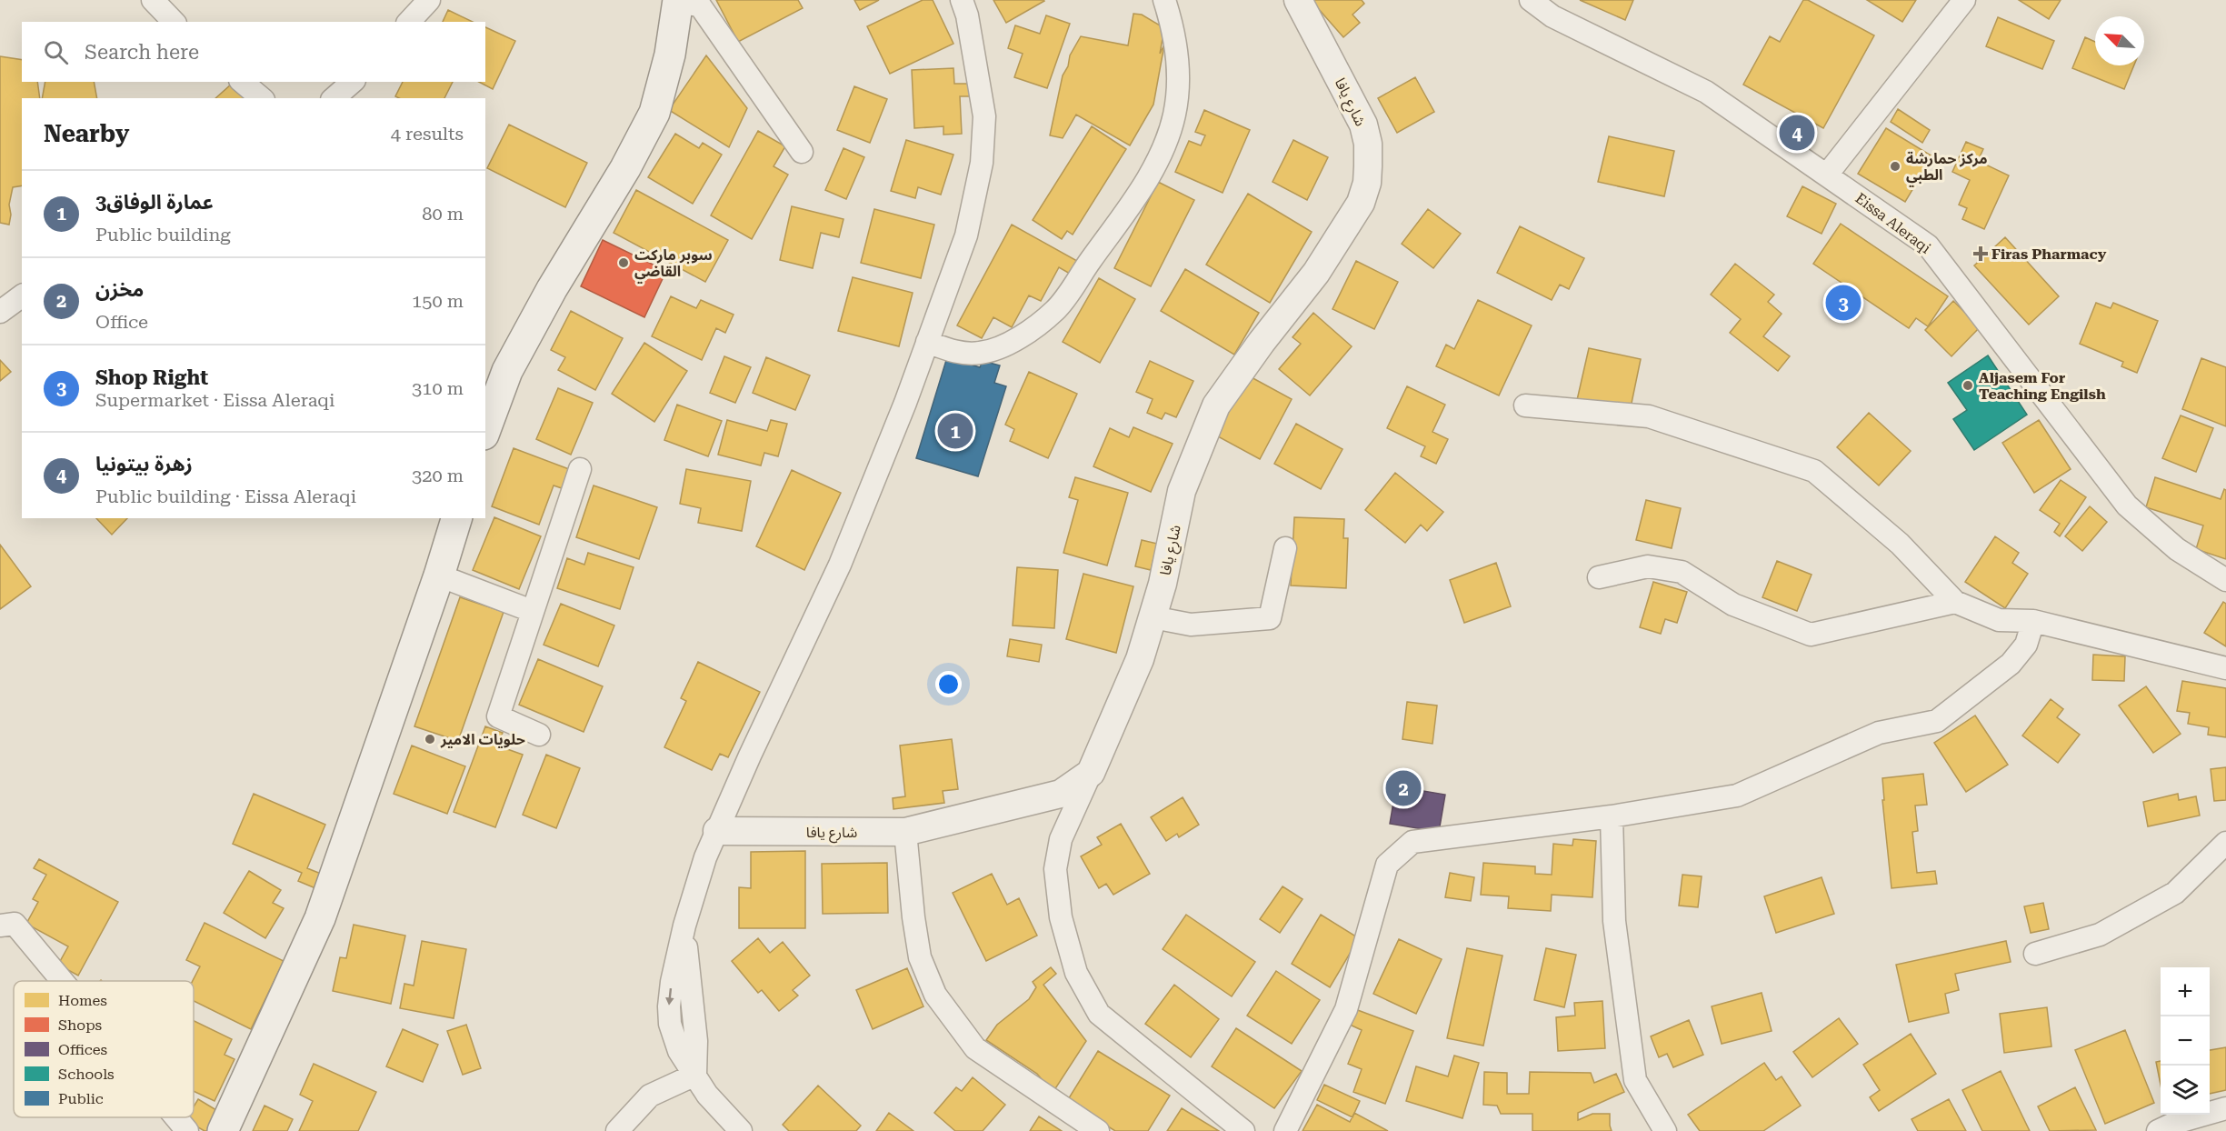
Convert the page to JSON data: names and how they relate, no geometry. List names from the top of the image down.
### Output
{
  "streets": {
    "street": ["شارع يافا", "Eissa Aleraqi"]
  },
  "places": {
    "other": [
      "مركز حمارشة الطبي",
      "سوبر ماركت القاضي",
      "Aljasem For Teaching Engilsh",
      "حلويات الامير"
    ],
    "health": ["Firas Pharmacy"]
  },
  "legend": [
    "Homes",
    "Shops",
    "Offices",
    "Schools",
    "Public"
  ],
  "north": "top left",
  "page": {
    "search": "Search here",
    "heading": ["Nearby", "4 results"],
    "pins": [
      "4",
      "3",
      "1",
      "2"
    ],
    "list": [
      {
        "mark": "1",
        "name": "عمارة الوفاق3",
        "note": "Public building",
        "value": "80 m"
      },
      {
        "mark": "2",
        "name": "مخزن",
        "note": "Office",
        "value": "150 m"
      },
      {
        "mark": "3",
        "name": "Shop Right",
        "note": "Supermarket · Eissa Aleraqi",
        "value": "310 m"
      },
      {
        "mark": "4",
        "name": "زهرة بيتونيا",
        "note": "Public building · Eissa Aleraqi",
        "value": "320 m"
      }
    ],
    "map_buttons": ["+", "−"]
  }
}
